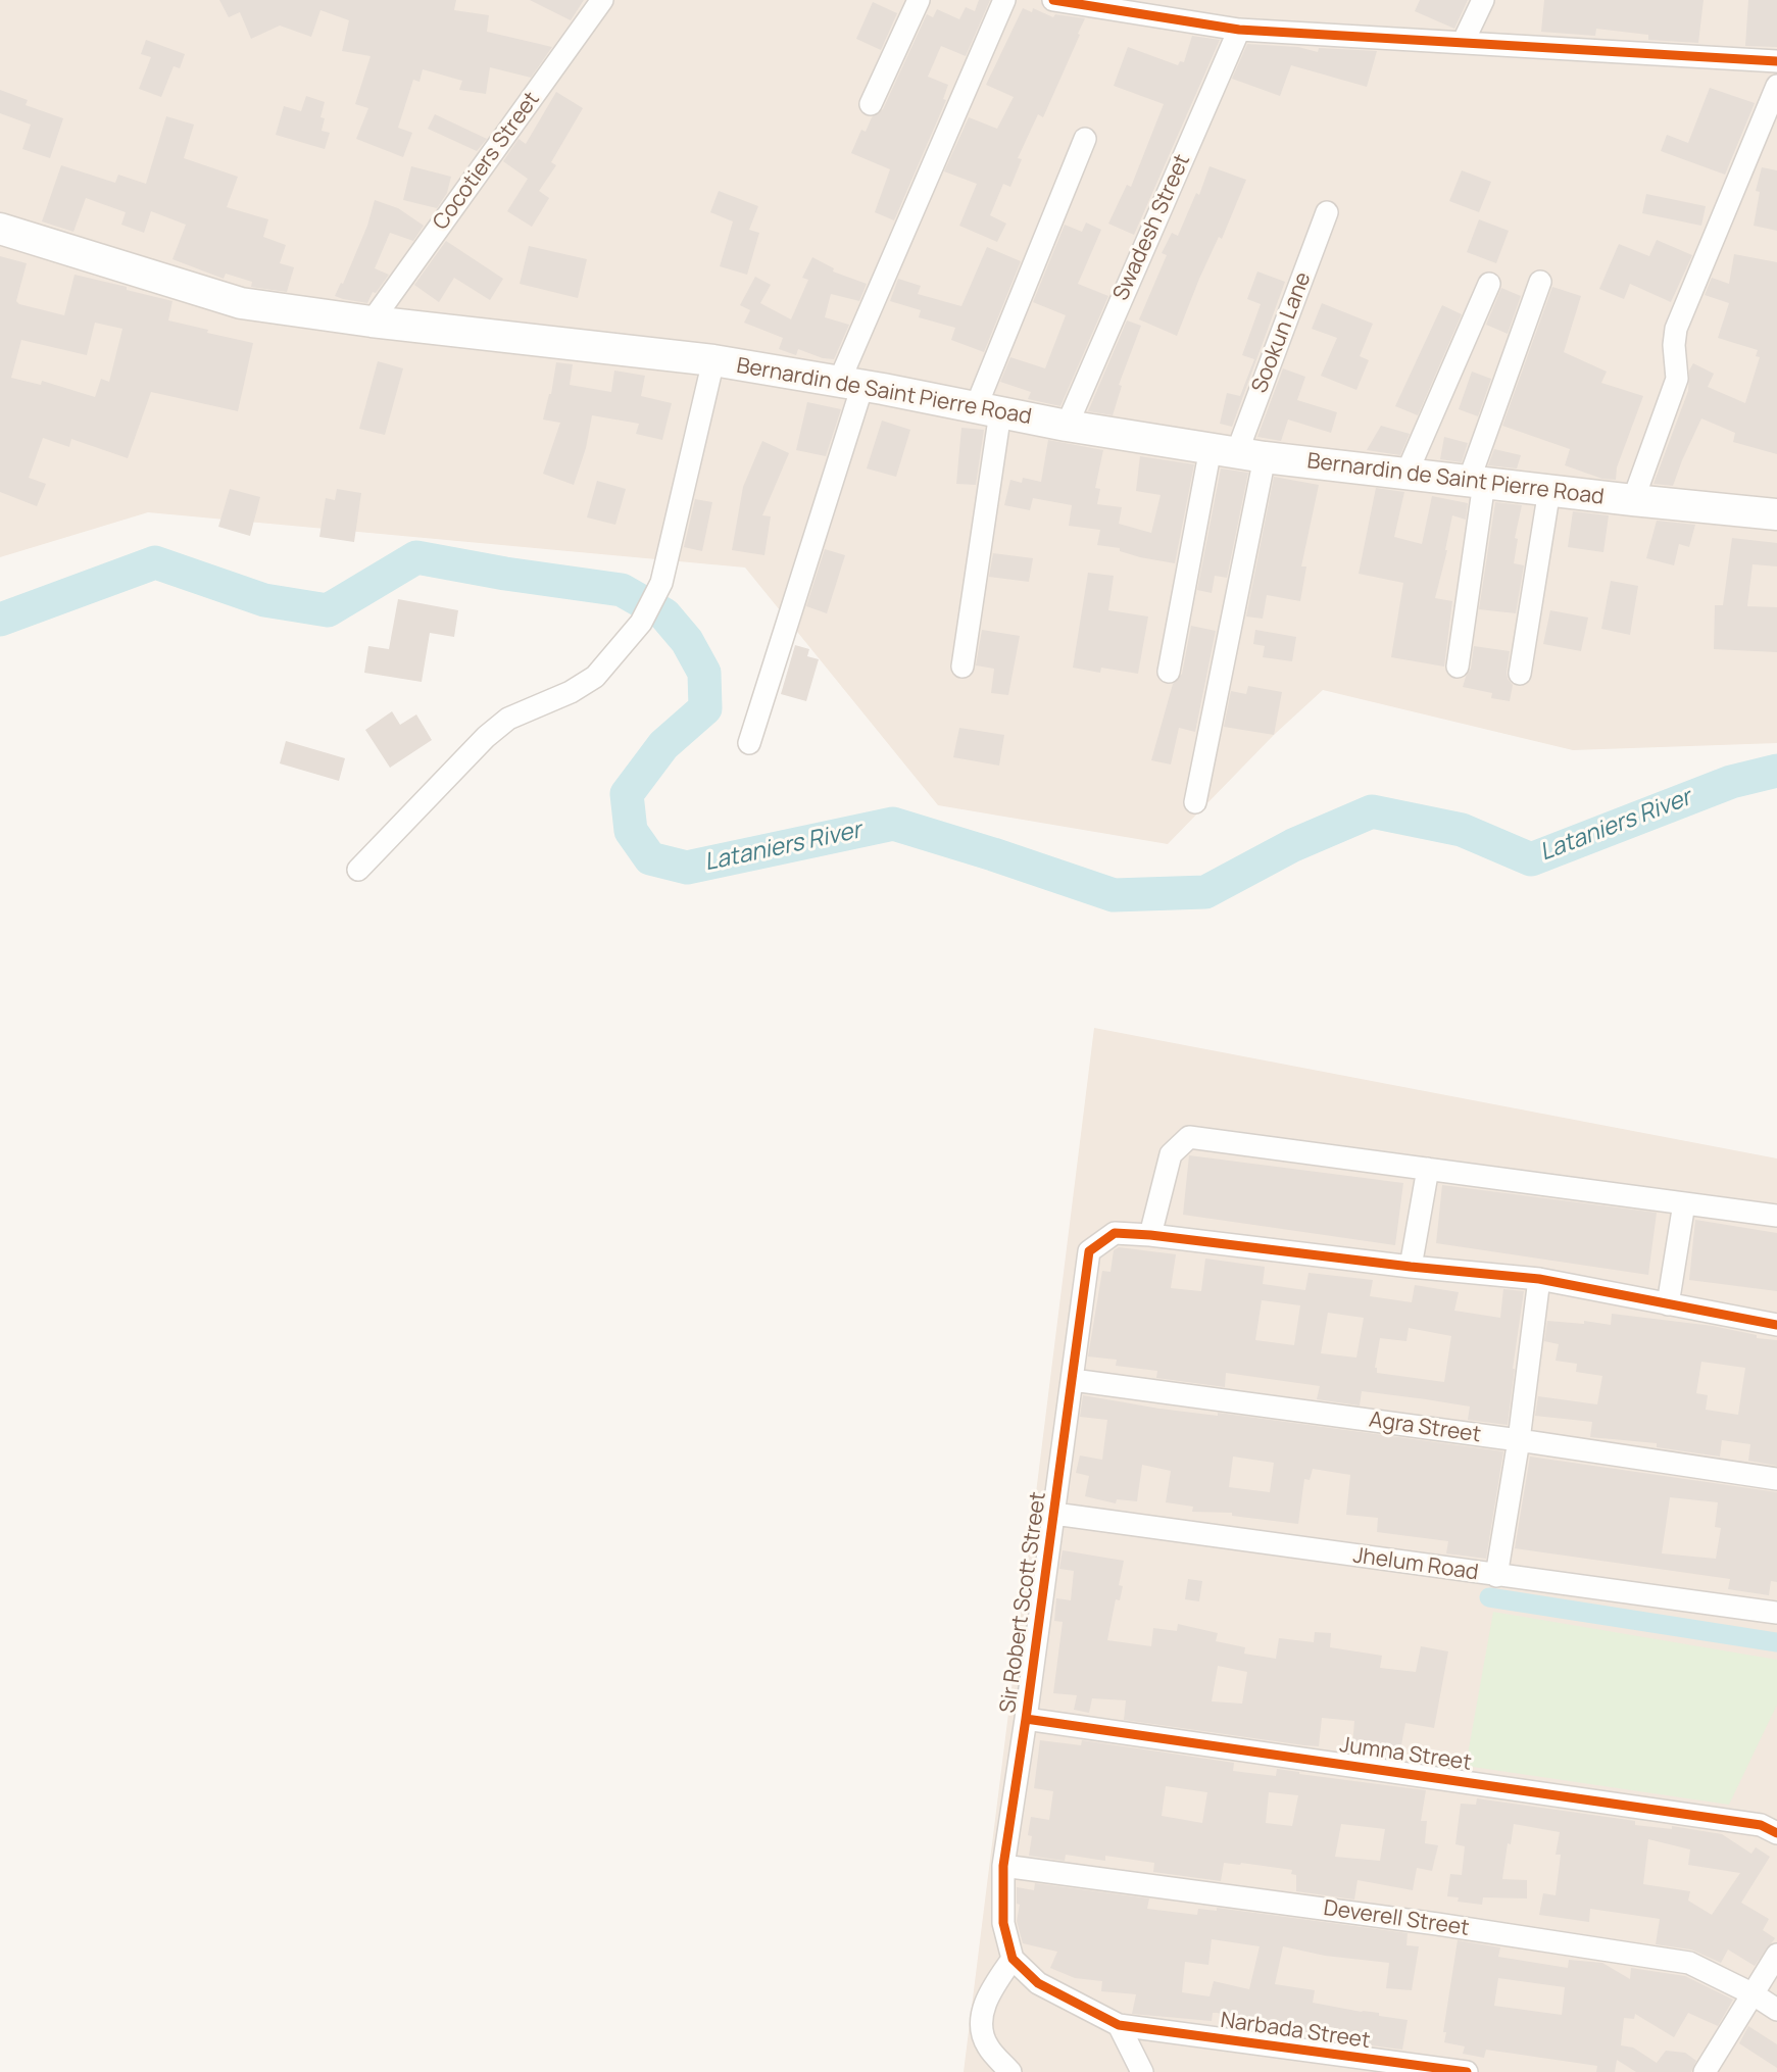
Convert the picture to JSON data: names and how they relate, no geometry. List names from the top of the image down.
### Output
{
  "streets": {
    "main road": ["Bernardin de Saint Pierre Road"],
    "street": [
      "Cocotiers Street",
      "Swadesh Street",
      "Sookun Lane",
      "Agra Street",
      "Jhelum Road",
      "Sir Robert Scott Street",
      "Jumna Street",
      "Deverell Street",
      "Narbada Street"
    ]
  },
  "crossings": [
    ["Cocotiers Street", "Bernardin de Saint Pierre Road"],
    ["Swadesh Street", "Bernardin de Saint Pierre Road"],
    ["Sookun Lane", "Bernardin de Saint Pierre Road"],
    ["Agra Street", "Sir Robert Scott Street"],
    ["Jhelum Road", "Sir Robert Scott Street"],
    ["Sir Robert Scott Street", "Jumna Street"],
    ["Sir Robert Scott Street", "Deverell Street"],
    ["Sir Robert Scott Street", "Narbada Street"]
  ],
  "water": ["Lataniers River"]
}
